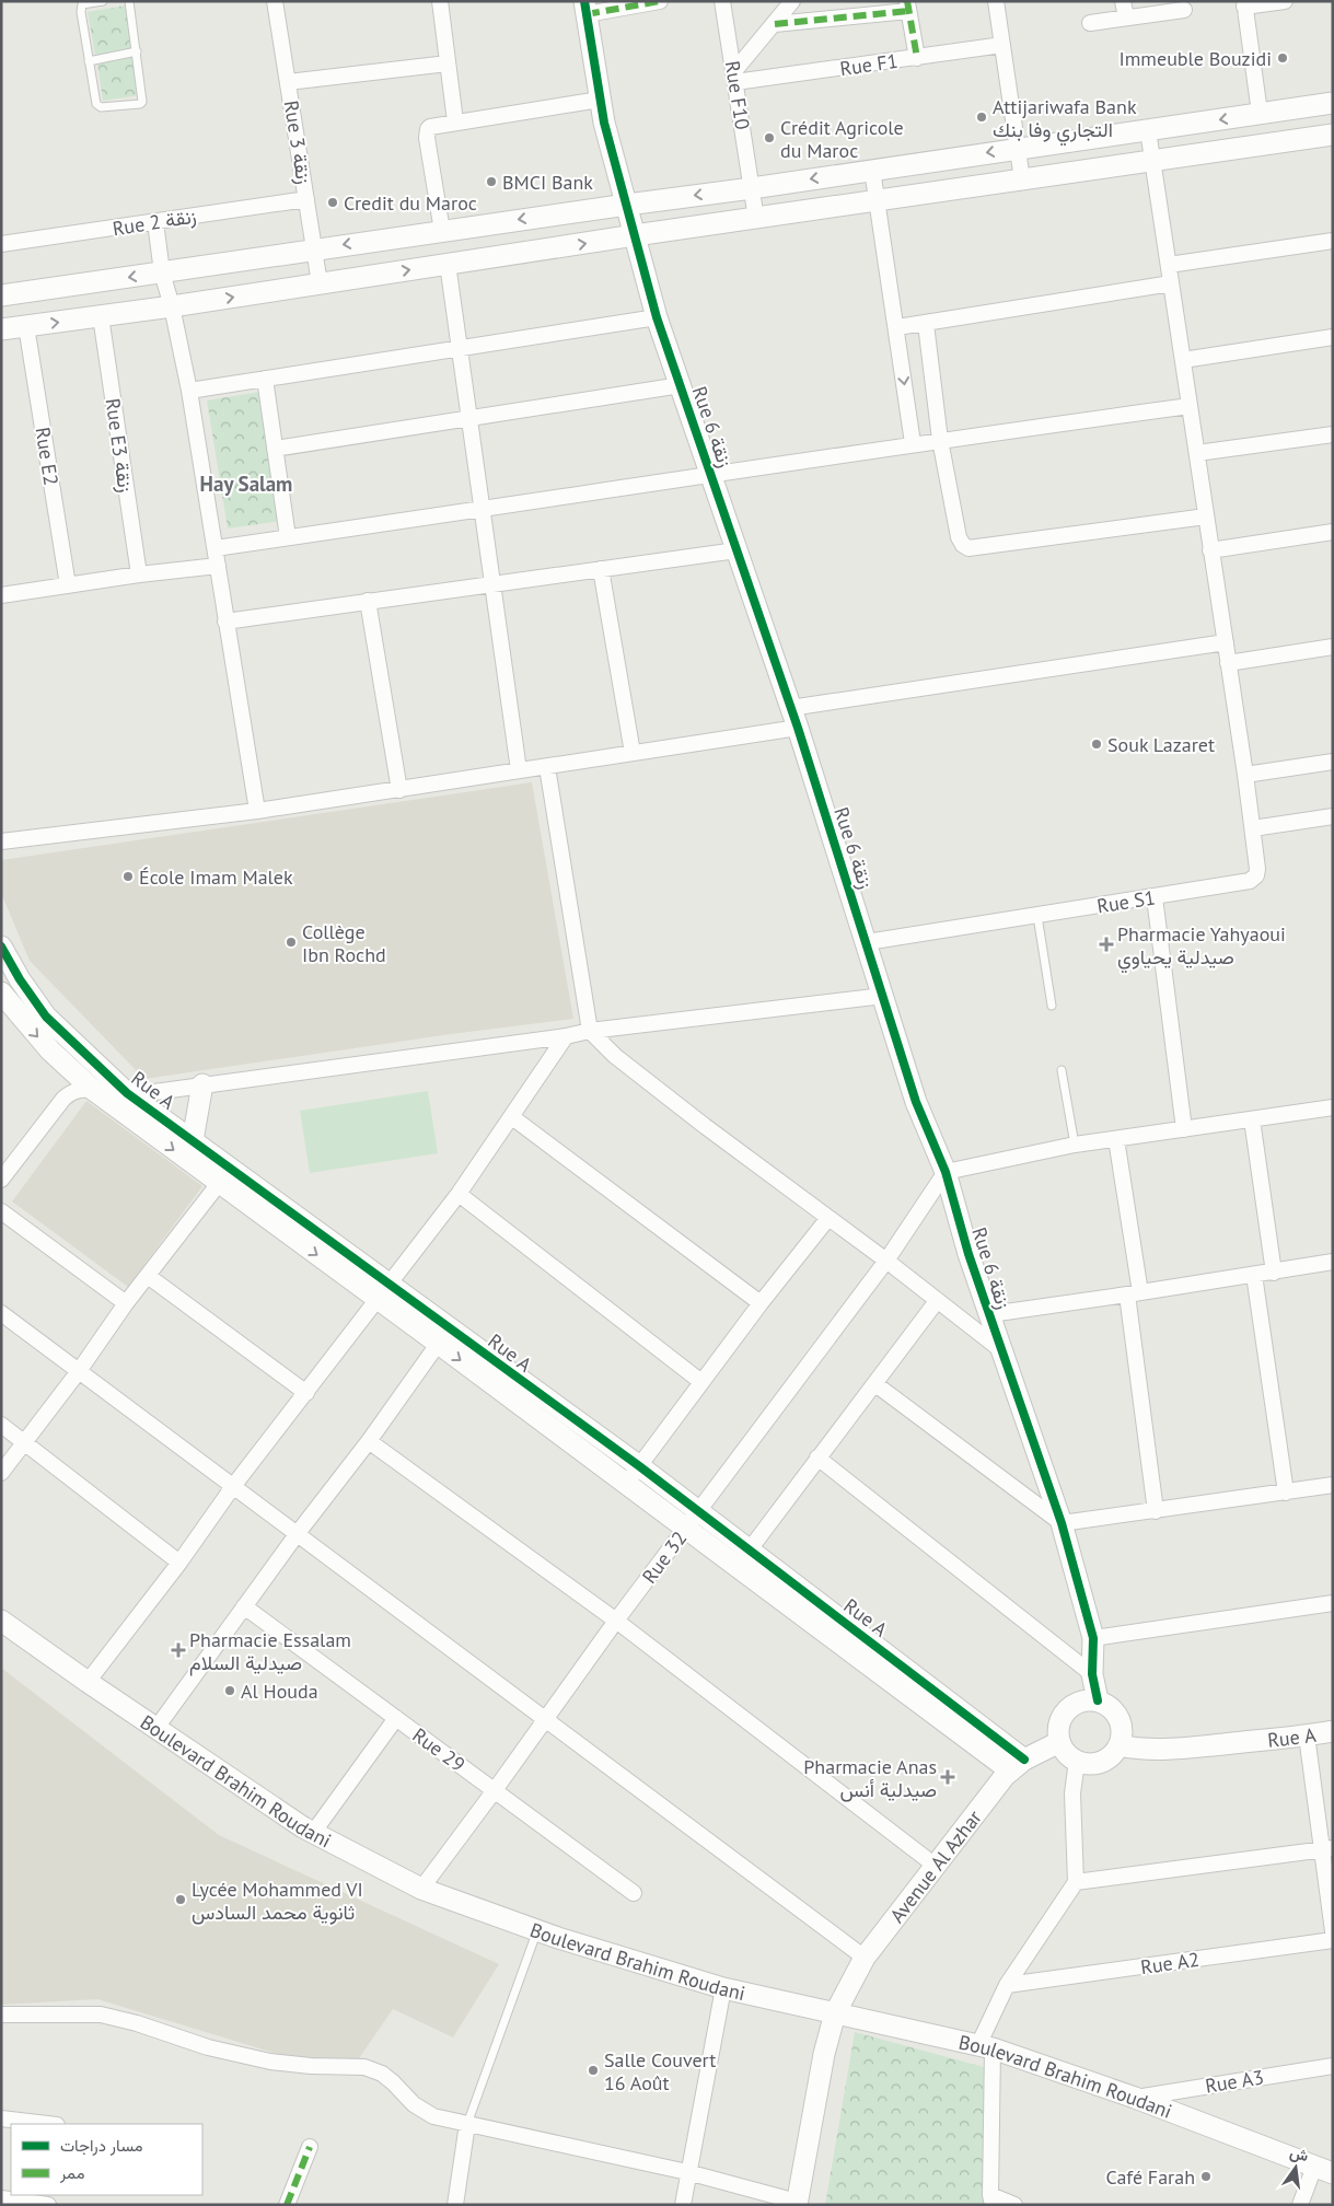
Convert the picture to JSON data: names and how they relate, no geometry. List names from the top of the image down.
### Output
{
  "streets": {
    "street": [
      "Rue F1",
      "Rue F10",
      "Rue 3 زنقة",
      "Rue 2 زنقة",
      "Rue 6 زنقة",
      "Rue E3 زنقة",
      "Rue E2",
      "Rue S1",
      "Rue A",
      "Rue 32",
      "Rue 29",
      "Boulevard Brahim Roudani",
      "Avenue Al Azhar",
      "Rue A2",
      "Rue A3"
    ]
  },
  "crossings": [
    ["Rue F1", "Rue F10"],
    ["Rue 3 زنقة", "Rue 2 زنقة"],
    ["Rue 6 زنقة", "Rue S1"],
    ["Rue 6 زنقة", "Rue A"],
    ["Rue 6 زنقة", "Rue 32"],
    ["Rue 6 زنقة", "Avenue Al Azhar"],
    ["Rue A", "Rue 32"],
    ["Rue A", "Avenue Al Azhar"],
    ["Rue 32", "Rue 29"],
    ["Rue 32", "Boulevard Brahim Roudani"],
    ["Boulevard Brahim Roudani", "Avenue Al Azhar"],
    ["Boulevard Brahim Roudani", "Rue A3"]
  ],
  "districts": ["Hay Salam"],
  "places": {
    "other": [
      "Immeuble Bouzidi",
      "Attijariwafa Bank التجاري وفا بنك",
      "Crédit Agricole du Maroc",
      "BMCI Bank",
      "Credit du Maroc",
      "Souk Lazaret",
      "École Imam Malek",
      "Collège Ibn Rochd",
      "Al Houda",
      "Lycée Mohammed VI ثانوية محمد السادس",
      "Salle Couvert 16 Août",
      "Café Farah"
    ],
    "health": ["Pharmacie Yahyaoui صيدلية يحياوي", "Pharmacie Essalam صيدلية السلام", "Pharmacie Anas صيدلية أنس"]
  },
  "legend": ["مسار دراجات", "ممر"],
  "north": "top"
}
